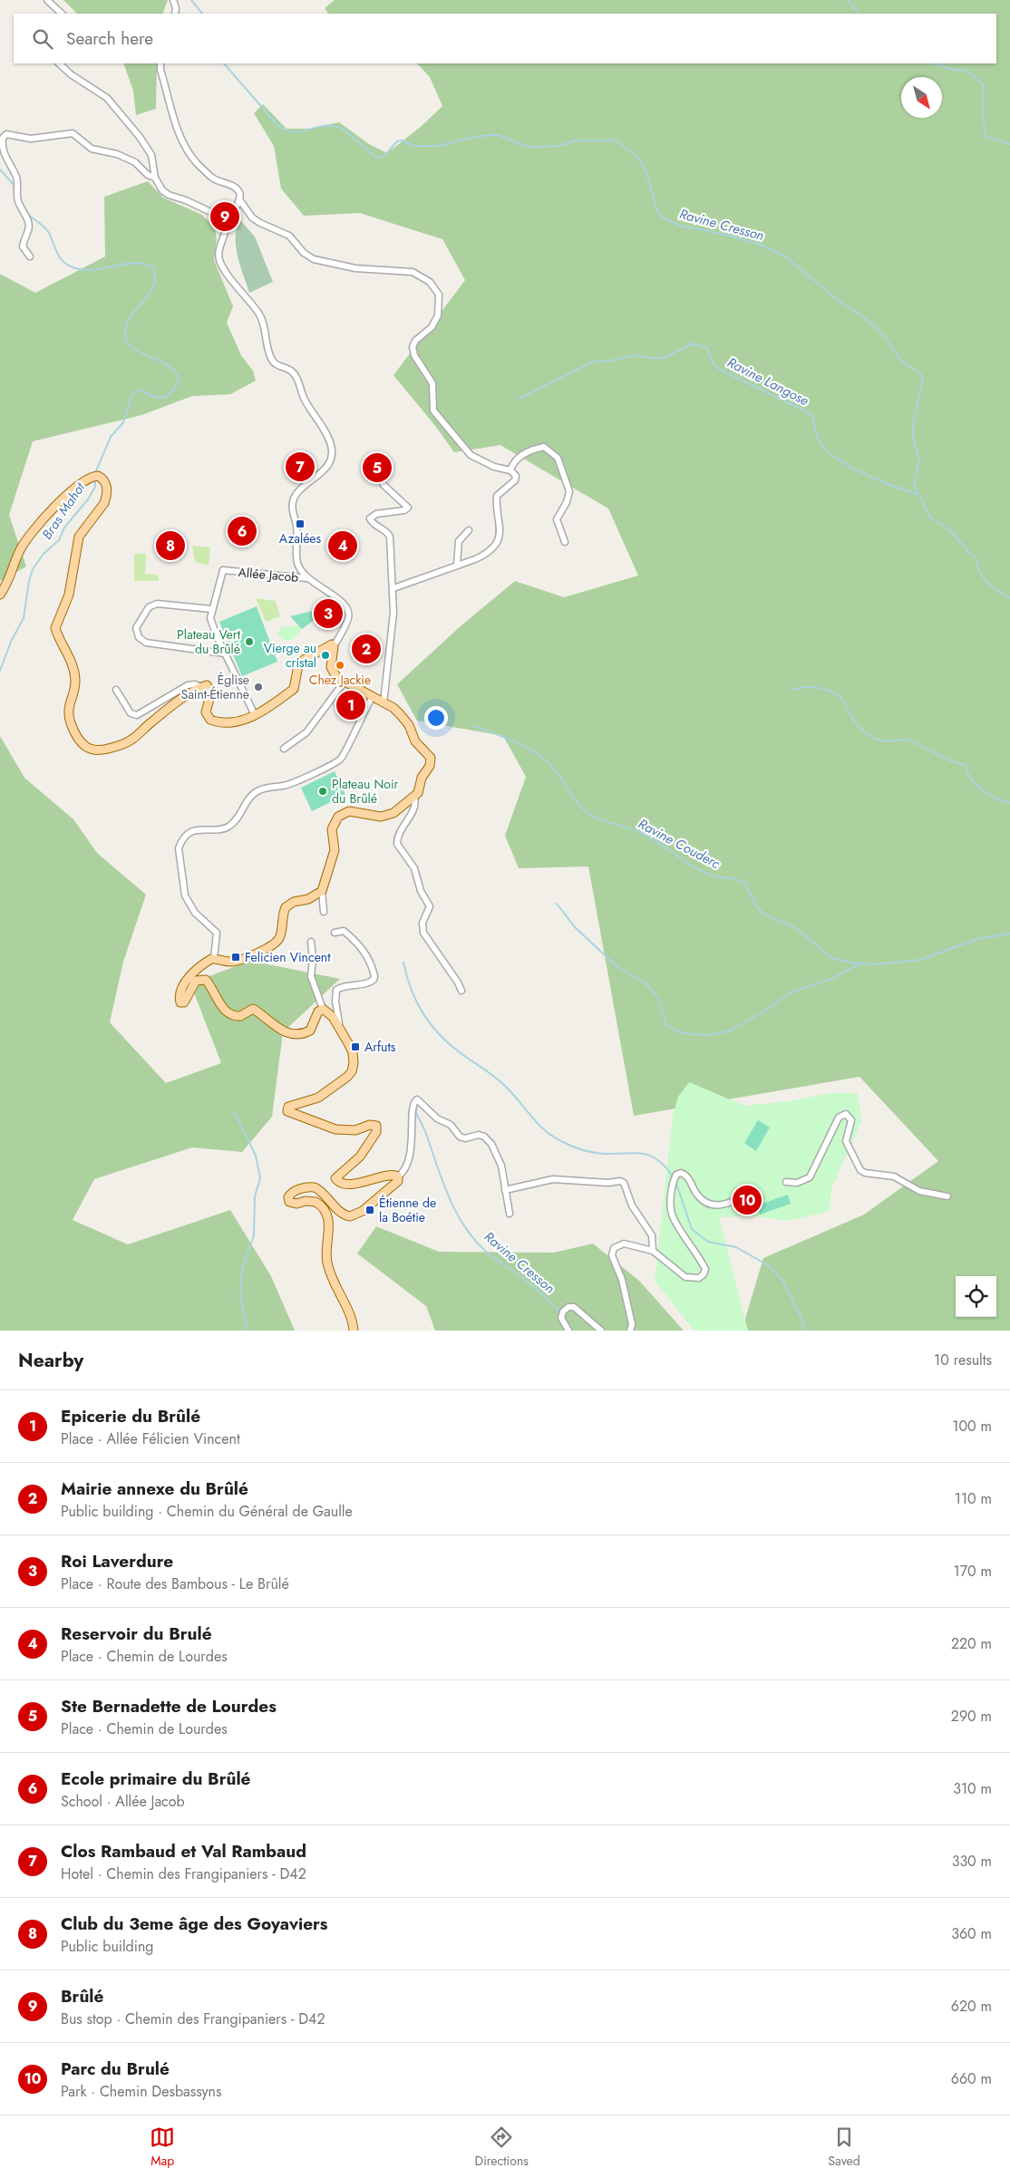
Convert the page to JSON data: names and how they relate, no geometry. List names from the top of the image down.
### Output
{
  "streets": {
    "street": ["Allée Jacob"]
  },
  "water": [
    "Ravine Cresson",
    "Ravine Langose",
    "Bras Mahot",
    "Ravine Couderc"
  ],
  "places": {
    "transit": [
      "Azalées",
      "Felicien Vincent",
      "Arfuts",
      "Étienne de la Boétie"
    ],
    "other": [
      "Plateau Vert du Brûlé",
      "Vierge au cristal",
      "Chez Jackie",
      "Église Saint-Étienne",
      "Plateau Noir du Brûlé"
    ]
  },
  "north": "bottom right",
  "page": {
    "search": "Search here",
    "pins": [
      "9",
      "7",
      "5",
      "6",
      "4",
      "8",
      "3",
      "2",
      "1",
      "10"
    ],
    "heading": ["Nearby", "10 results"],
    "list": [
      {
        "mark": "1",
        "name": "Epicerie du Brûlé",
        "note": "Place · Allée Félicien Vincent",
        "value": "100 m"
      },
      {
        "mark": "2",
        "name": "Mairie annexe du Brûlé",
        "note": "Public building · Chemin du Général de Gaulle",
        "value": "110 m"
      },
      {
        "mark": "3",
        "name": "Roi Laverdure",
        "note": "Place · Route des Bambous - Le Brûlé",
        "value": "170 m"
      },
      {
        "mark": "4",
        "name": "Reservoir du Brulé",
        "note": "Place · Chemin de Lourdes",
        "value": "220 m"
      },
      {
        "mark": "5",
        "name": "Ste Bernadette de Lourdes",
        "note": "Place · Chemin de Lourdes",
        "value": "290 m"
      },
      {
        "mark": "6",
        "name": "Ecole primaire du Brûlé",
        "note": "School · Allée Jacob",
        "value": "310 m"
      },
      {
        "mark": "7",
        "name": "Clos Rambaud et Val Rambaud",
        "note": "Hotel · Chemin des Frangipaniers - D42",
        "value": "330 m"
      },
      {
        "mark": "8",
        "name": "Club du 3eme âge des Goyaviers",
        "note": "Public building",
        "value": "360 m"
      },
      {
        "mark": "9",
        "name": "Brûlé",
        "note": "Bus stop · Chemin des Frangipaniers - D42",
        "value": "620 m"
      },
      {
        "mark": "10",
        "name": "Parc du Brulé",
        "note": "Park · Chemin Desbassyns",
        "value": "660 m"
      }
    ],
    "nav": ["Map", "Directions", "Saved"]
  }
}
